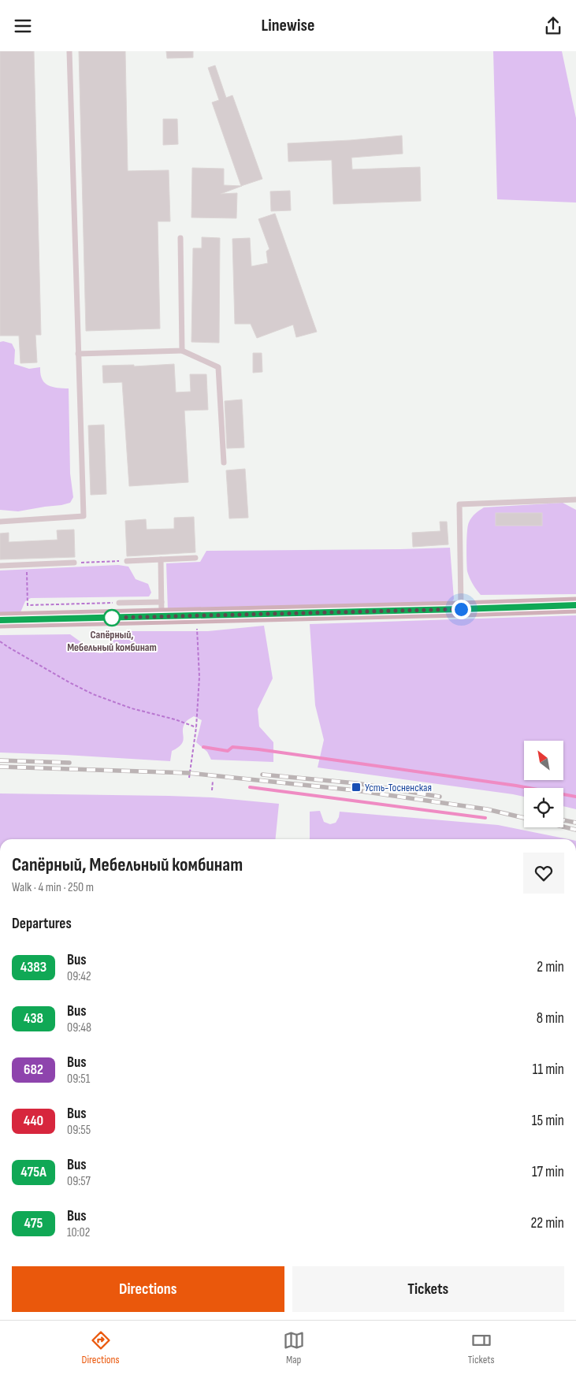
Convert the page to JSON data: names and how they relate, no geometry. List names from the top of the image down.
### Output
{
  "places": {
    "other": ["Сапёрный, Мебельный комбинат"],
    "transit": ["Усть-Тосненская"]
  },
  "lines": ["bus line 438З"],
  "north": "top left",
  "page": {
    "header": "Linewise",
    "heading": [
      ["Сапёрный, Мебельный комбинат", "Walk · 4 min · 250 m"],
      "Departures"
    ],
    "list": [
      {
        "mark": "438З",
        "name": "Bus",
        "note": "09:42",
        "value": "2 min"
      },
      {
        "mark": "438",
        "name": "Bus",
        "note": "09:48",
        "value": "8 min"
      },
      {
        "mark": "682",
        "name": "Bus",
        "note": "09:51",
        "value": "11 min"
      },
      {
        "mark": "440",
        "name": "Bus",
        "note": "09:55",
        "value": "15 min"
      },
      {
        "mark": "475А",
        "name": "Bus",
        "note": "09:57",
        "value": "17 min"
      },
      {
        "mark": "475",
        "name": "Bus",
        "note": "10:02",
        "value": "22 min"
      }
    ],
    "buttons": ["Directions", "Tickets"],
    "tabs": ["Directions", "Map", "Tickets"]
  }
}
